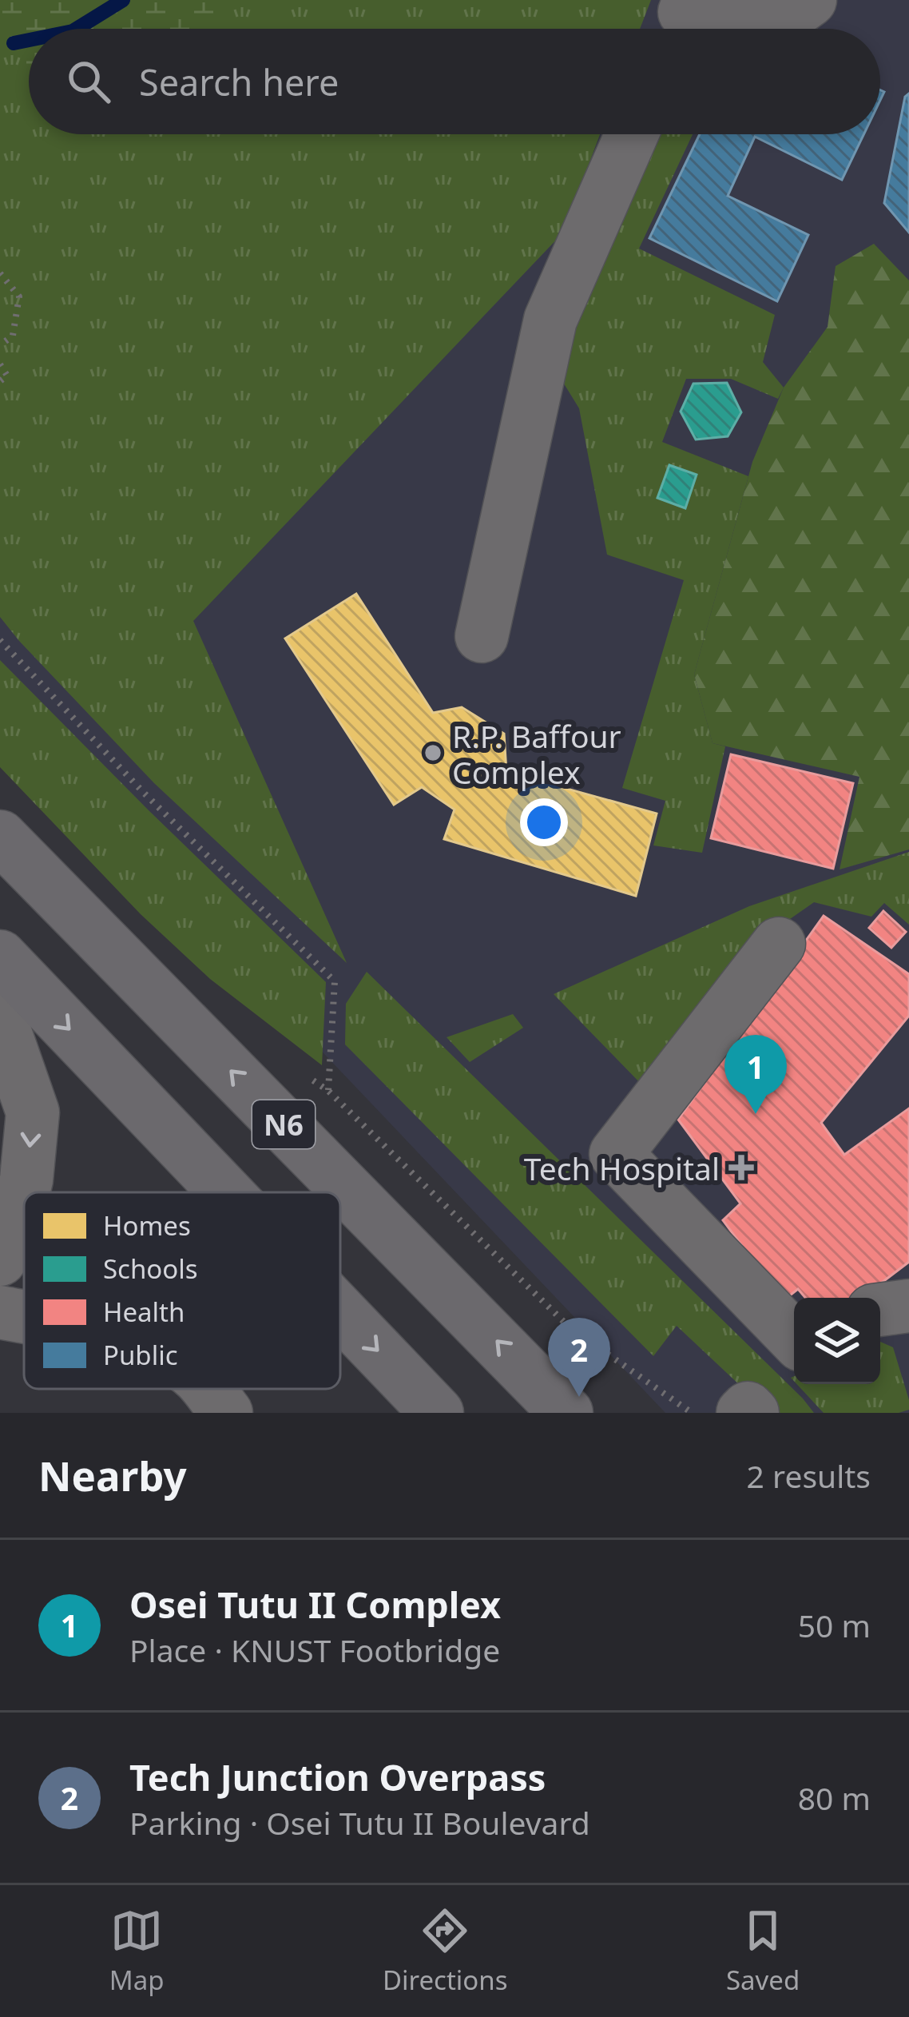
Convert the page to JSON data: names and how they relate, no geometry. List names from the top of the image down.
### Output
{
  "streets": {
    "highway": ["N6"]
  },
  "places": {
    "other": ["R.P. Baffour Complex"],
    "health": ["Tech Hospital"]
  },
  "legend": [
    "Homes",
    "Schools",
    "Health",
    "Public"
  ],
  "page": {
    "search": "Search here",
    "pins": ["1", "2"],
    "heading": ["Nearby", "2 results"],
    "list": [
      {
        "mark": "1",
        "name": "Osei Tutu II Complex",
        "note": "Place · KNUST Footbridge",
        "value": "50 m"
      },
      {
        "mark": "2",
        "name": "Tech Junction Overpass",
        "note": "Parking · Osei Tutu II Boulevard",
        "value": "80 m"
      }
    ],
    "nav": ["Map", "Directions", "Saved"]
  }
}
